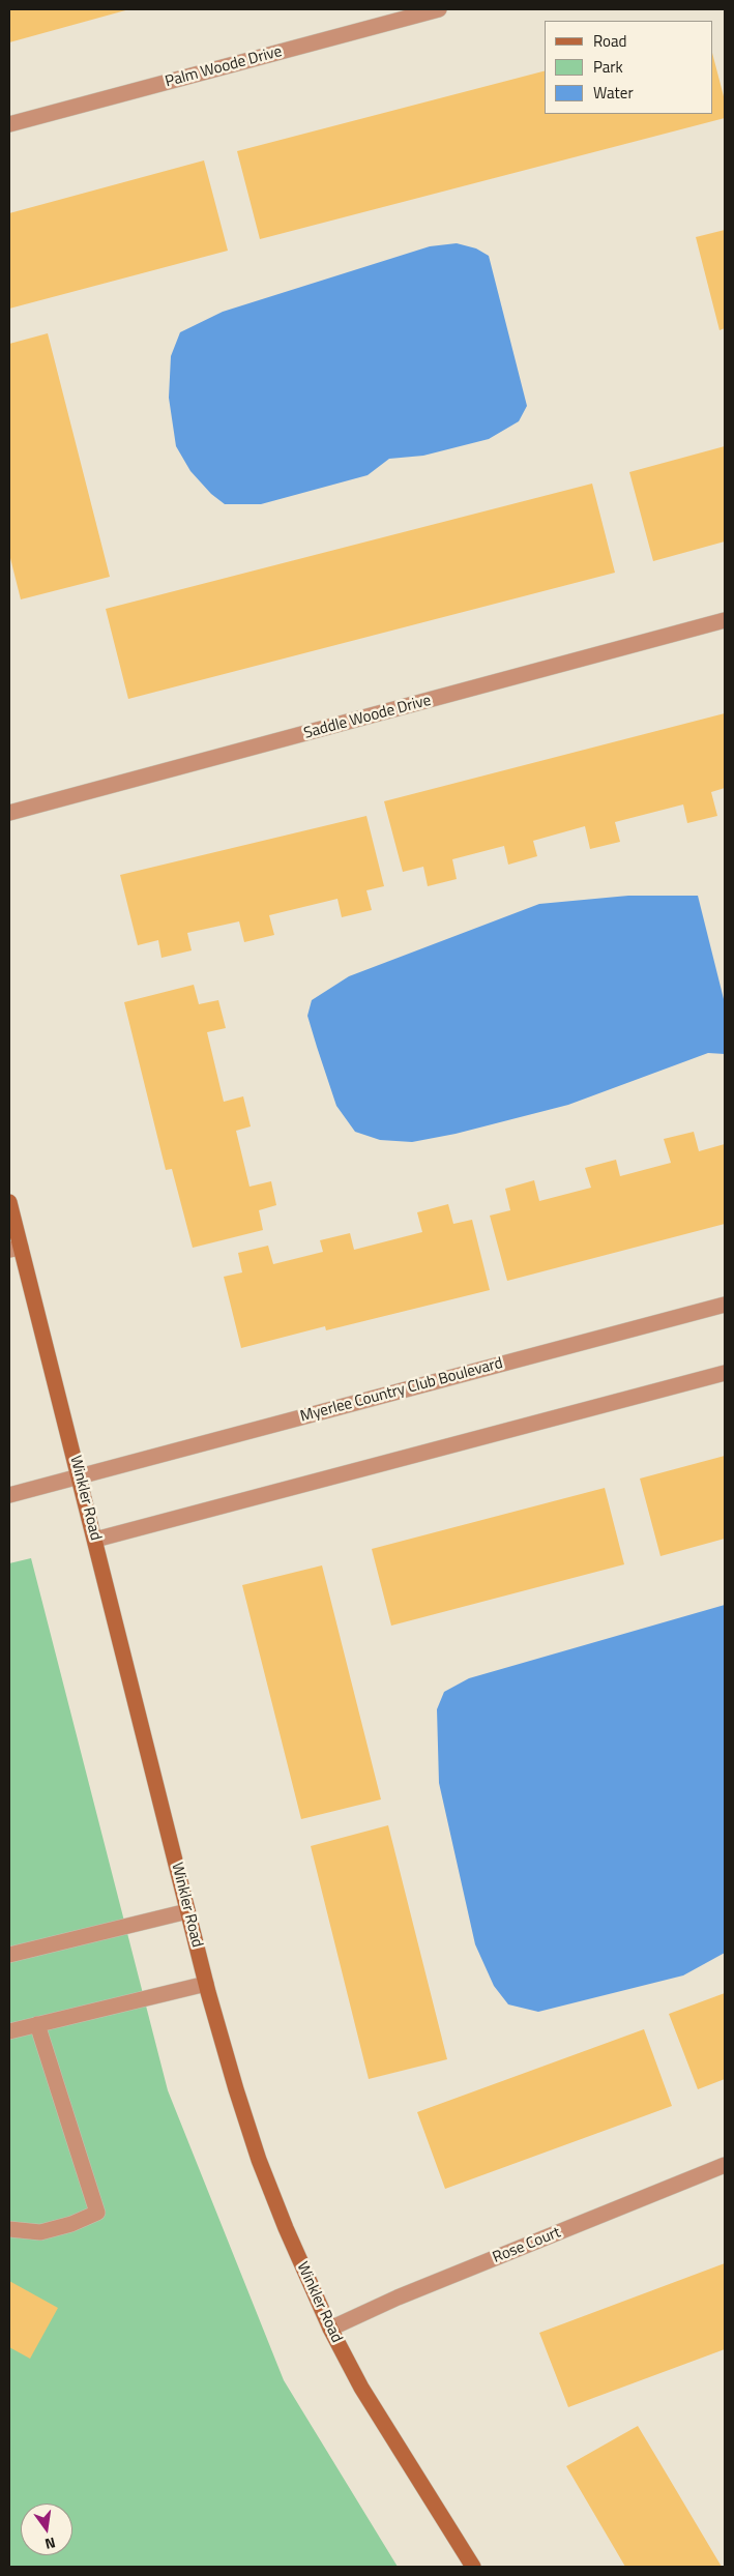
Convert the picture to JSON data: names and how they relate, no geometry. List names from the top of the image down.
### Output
{
  "streets": {
    "street": [
      "Palm Woode Drive",
      "Saddle Woode Drive",
      "Myerlee Country Club Boulevard",
      "Winkler Road",
      "Rose Court"
    ]
  },
  "crossings": [
    ["Myerlee Country Club Boulevard", "Winkler Road"],
    ["Winkler Road", "Rose Court"]
  ],
  "legend": ["Road", "Park", "Water"],
  "north": "bottom"
}
